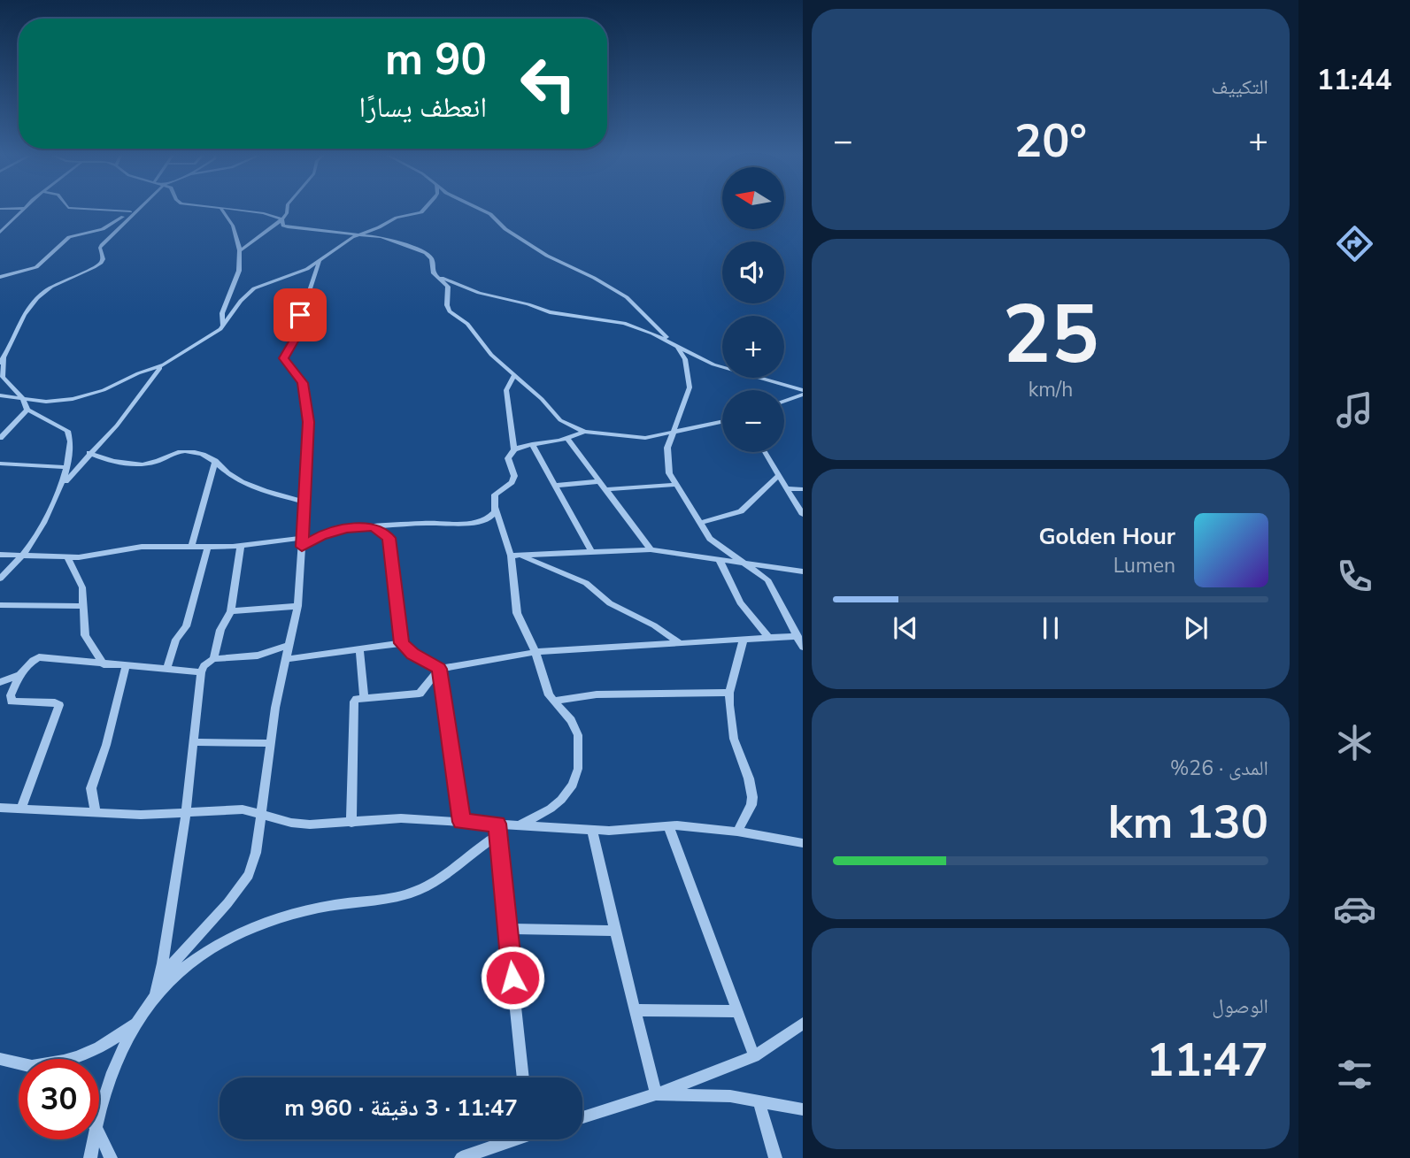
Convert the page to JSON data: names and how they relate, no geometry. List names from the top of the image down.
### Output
{
  "north": "left",
  "page": {
    "tabs": "11:44",
    "tile": [
      "التكييف",
      ["25", "km/h"],
      ["المدى · 26%", "130 km"],
      ["الوصول", "11:47"]
    ],
    "turn": ["90 m", "انعطف يسارًا"],
    "heat": ["−", "20°", "+"],
    "map_buttons": ["+", "−"],
    "song": ["Golden Hour", "Lumen"],
    "limit": "30",
    "trip": "11:47 · 3 دقيقة · 960 m"
  }
}
